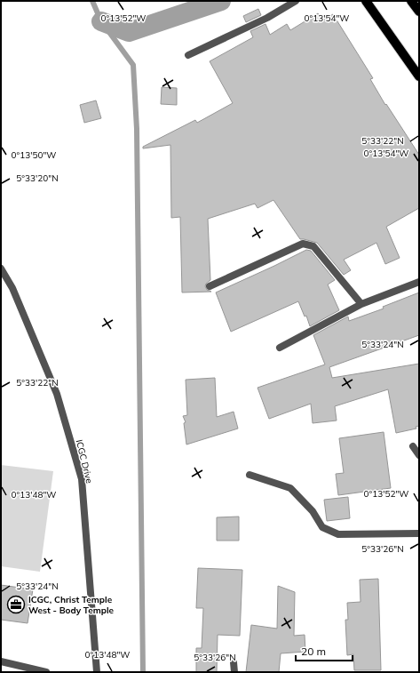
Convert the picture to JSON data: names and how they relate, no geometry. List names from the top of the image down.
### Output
{
  "streets": {
    "street": ["ICGC Drive"]
  },
  "places": {
    "office": ["ICGC, Christ Temple West - Body Temple"]
  },
  "scale_bar": "20 m",
  "coordinates": [
    "0°13'52\"W",
    "0°13'54\"W",
    "5°33'22\"N",
    "0°13'50\"W",
    "5°33'20\"N",
    "5°33'24\"N",
    "0°13'48\"W",
    "5°33'26\"N"
  ]
}
